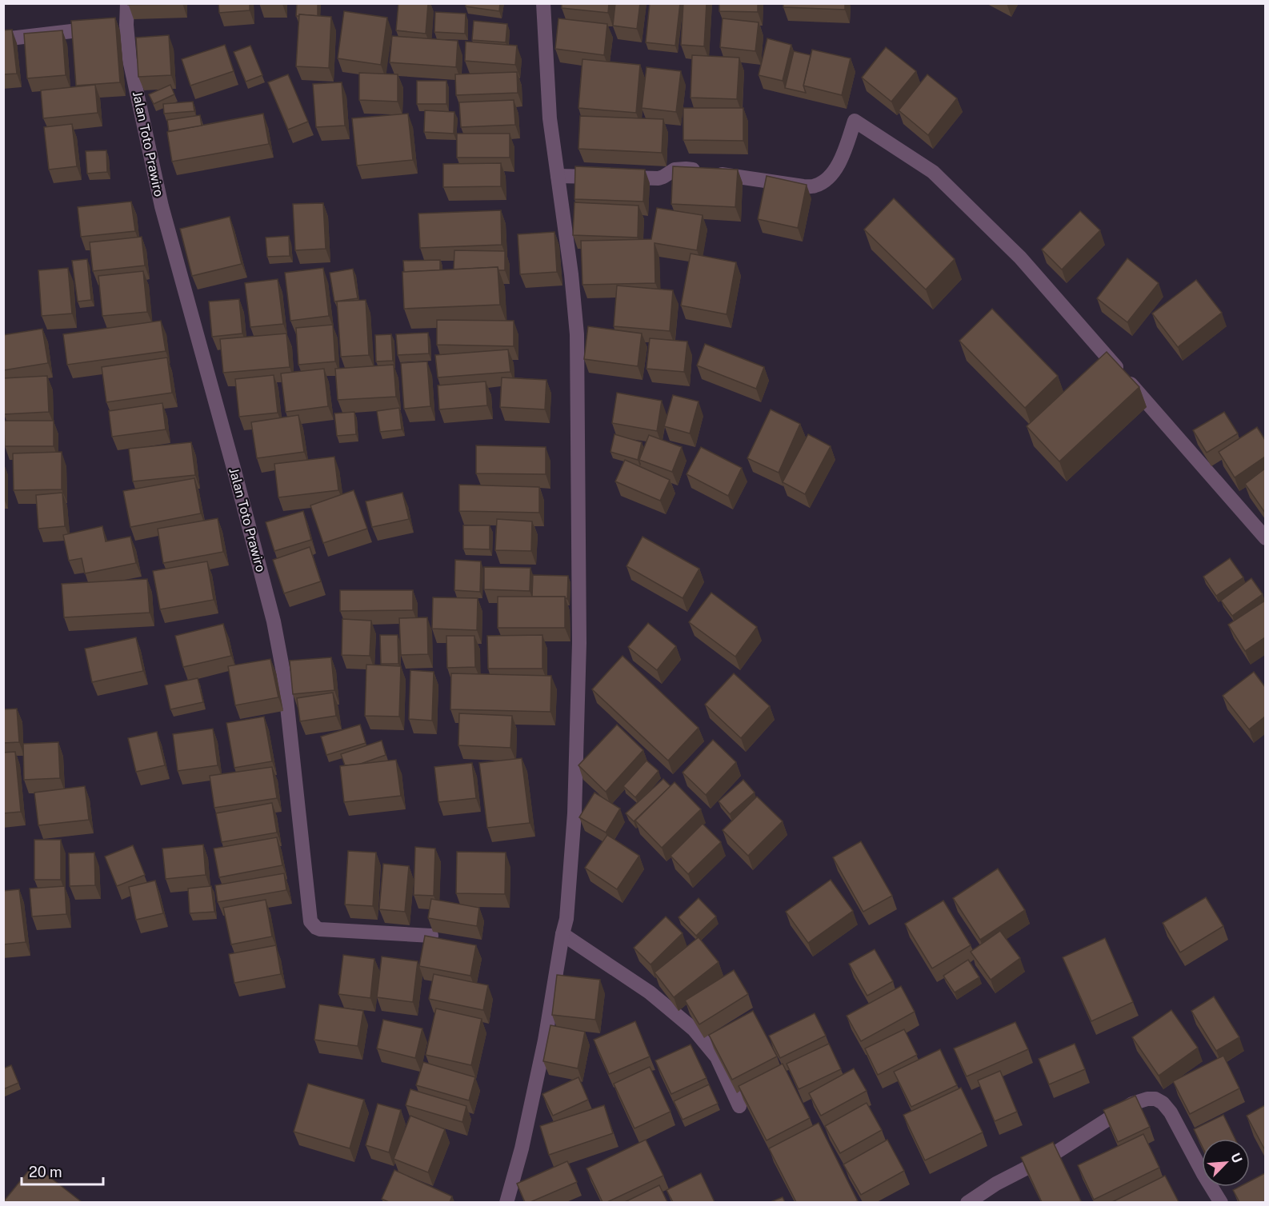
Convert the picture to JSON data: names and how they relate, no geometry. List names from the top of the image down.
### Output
{
  "streets": {
    "street": ["Jalan Toto Prawiro"]
  },
  "scale_bar": "20 m",
  "north": "top right"
}
